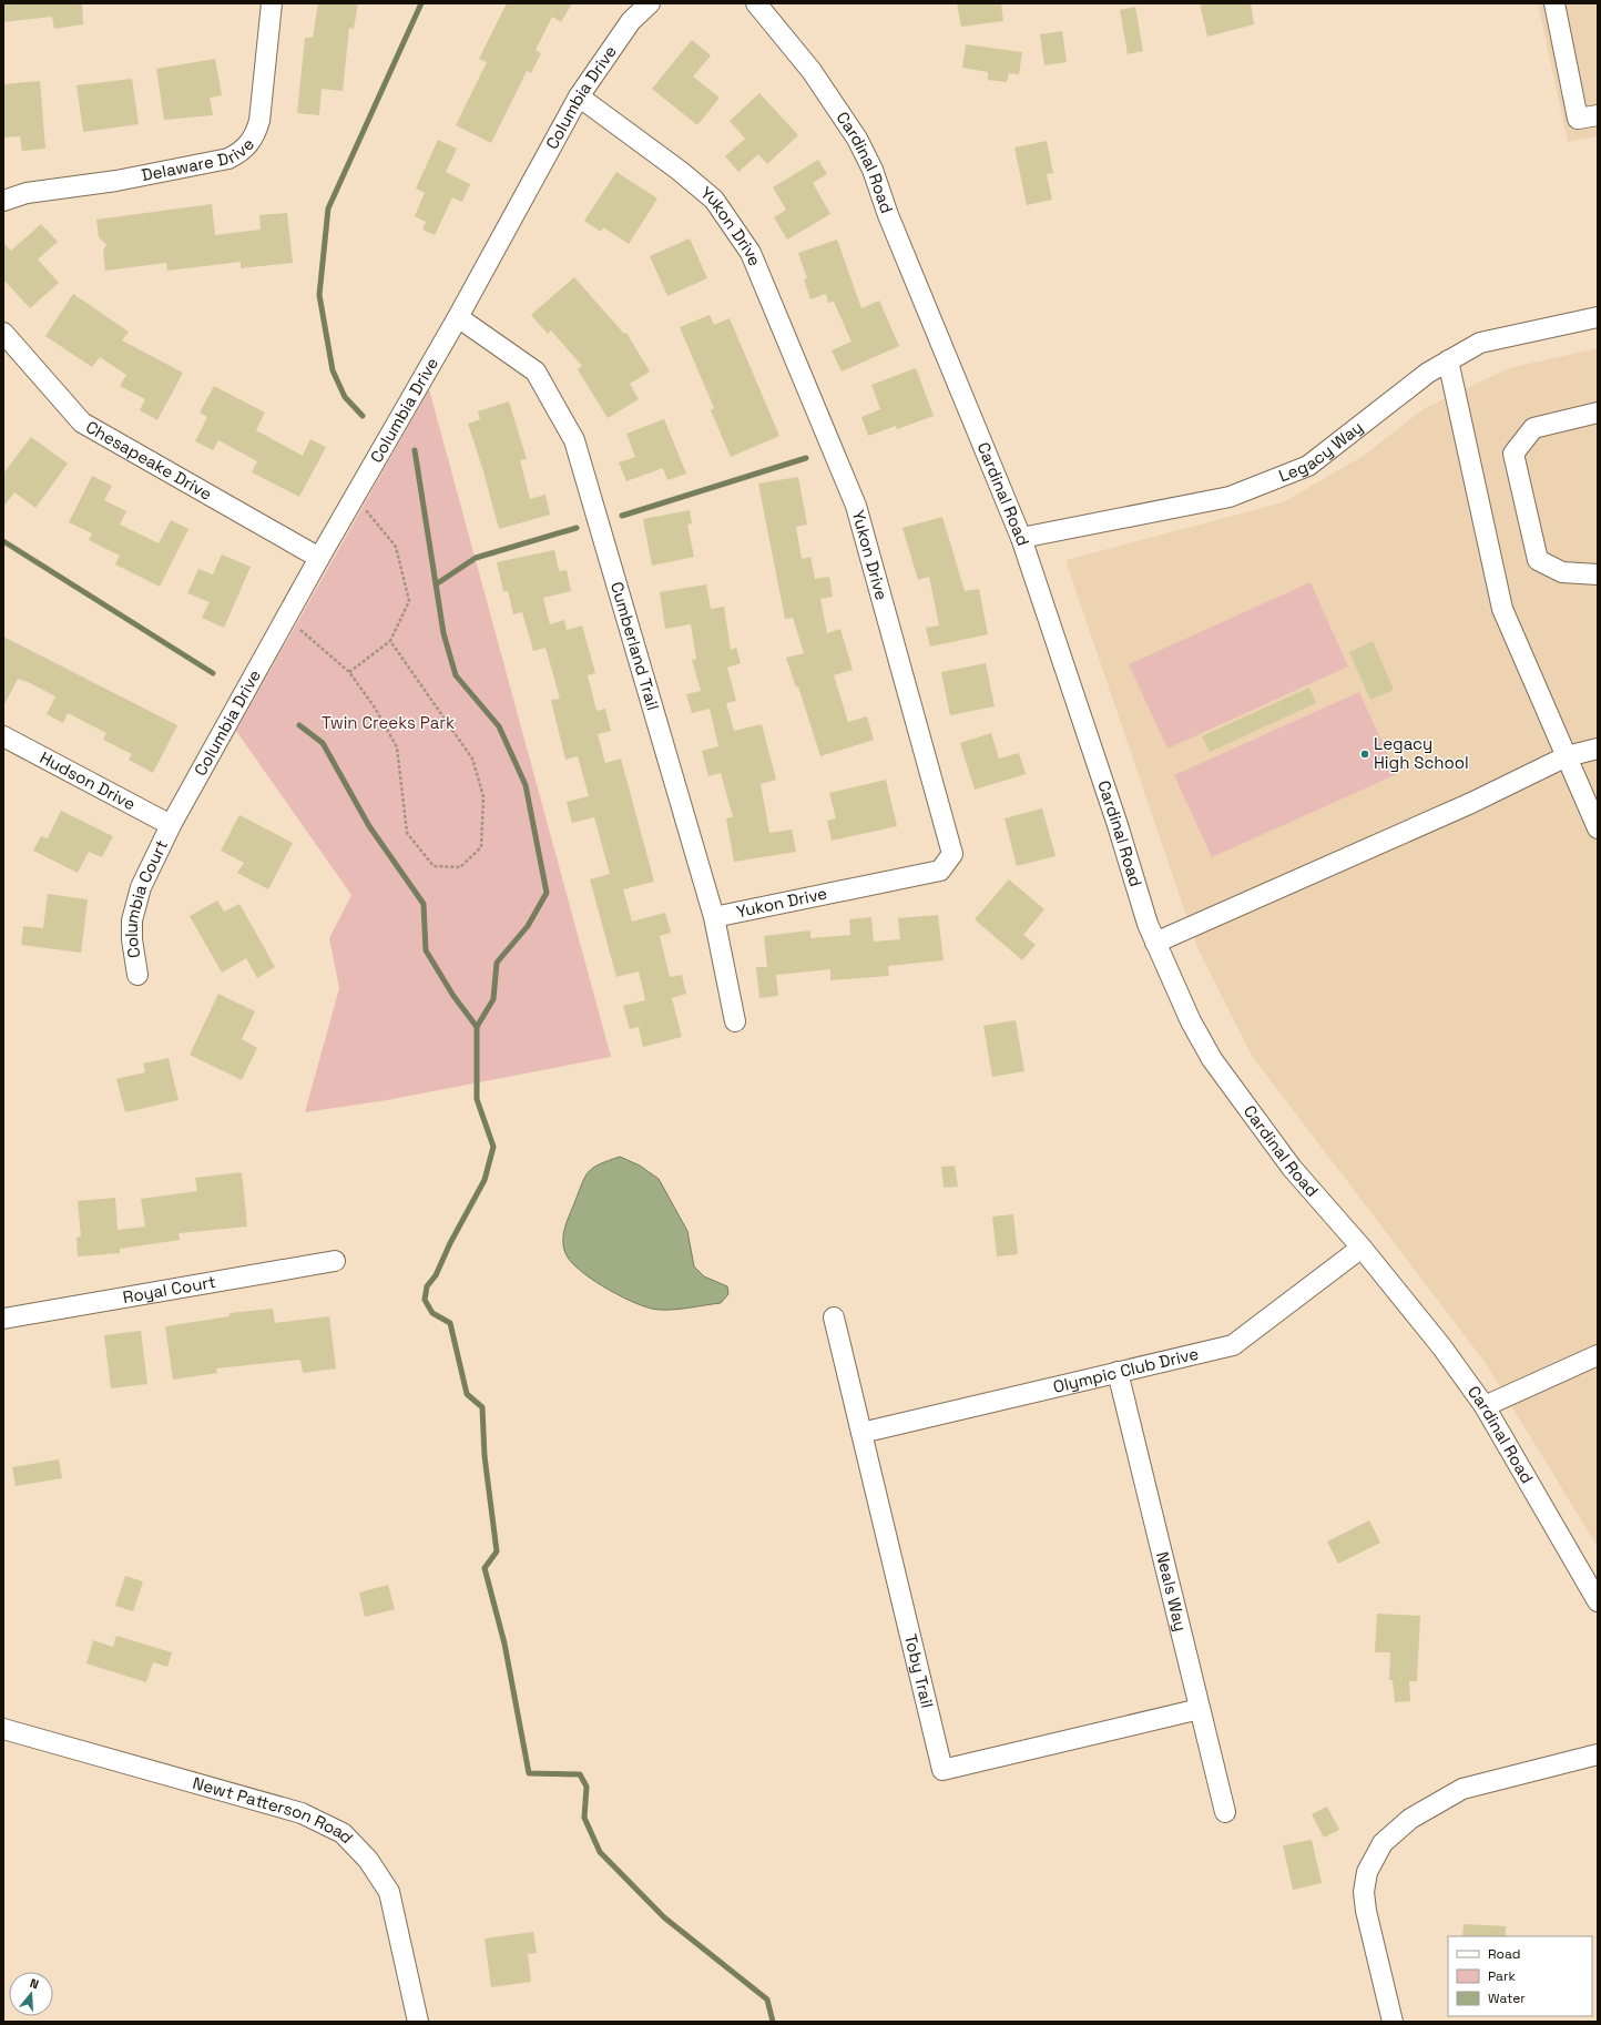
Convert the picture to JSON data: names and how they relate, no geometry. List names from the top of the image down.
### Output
{
  "streets": {
    "street": [
      "Columbia Drive",
      "Delaware Drive",
      "Cardinal Road",
      "Yukon Drive",
      "Legacy Way",
      "Chesapeake Drive",
      "Cumberland Trail",
      "Hudson Drive",
      "Columbia Court",
      "Royal Court",
      "Olympic Club Drive",
      "Neals Way",
      "Toby Trail",
      "Newt Patterson Road"
    ]
  },
  "crossings": [
    ["Columbia Drive", "Yukon Drive"],
    ["Columbia Drive", "Chesapeake Drive"],
    ["Columbia Drive", "Cumberland Trail"],
    ["Columbia Drive", "Hudson Drive"],
    ["Columbia Drive", "Columbia Court"],
    ["Cardinal Road", "Legacy Way"],
    ["Cardinal Road", "Olympic Club Drive"],
    ["Yukon Drive", "Cumberland Trail"],
    ["Hudson Drive", "Columbia Court"],
    ["Olympic Club Drive", "Neals Way"],
    ["Olympic Club Drive", "Toby Trail"],
    ["Neals Way", "Toby Trail"]
  ],
  "parks": ["Twin Creeks Park"],
  "places": ["Legacy High School"],
  "legend": ["Road", "Park", "Water"],
  "north": "top"
}
